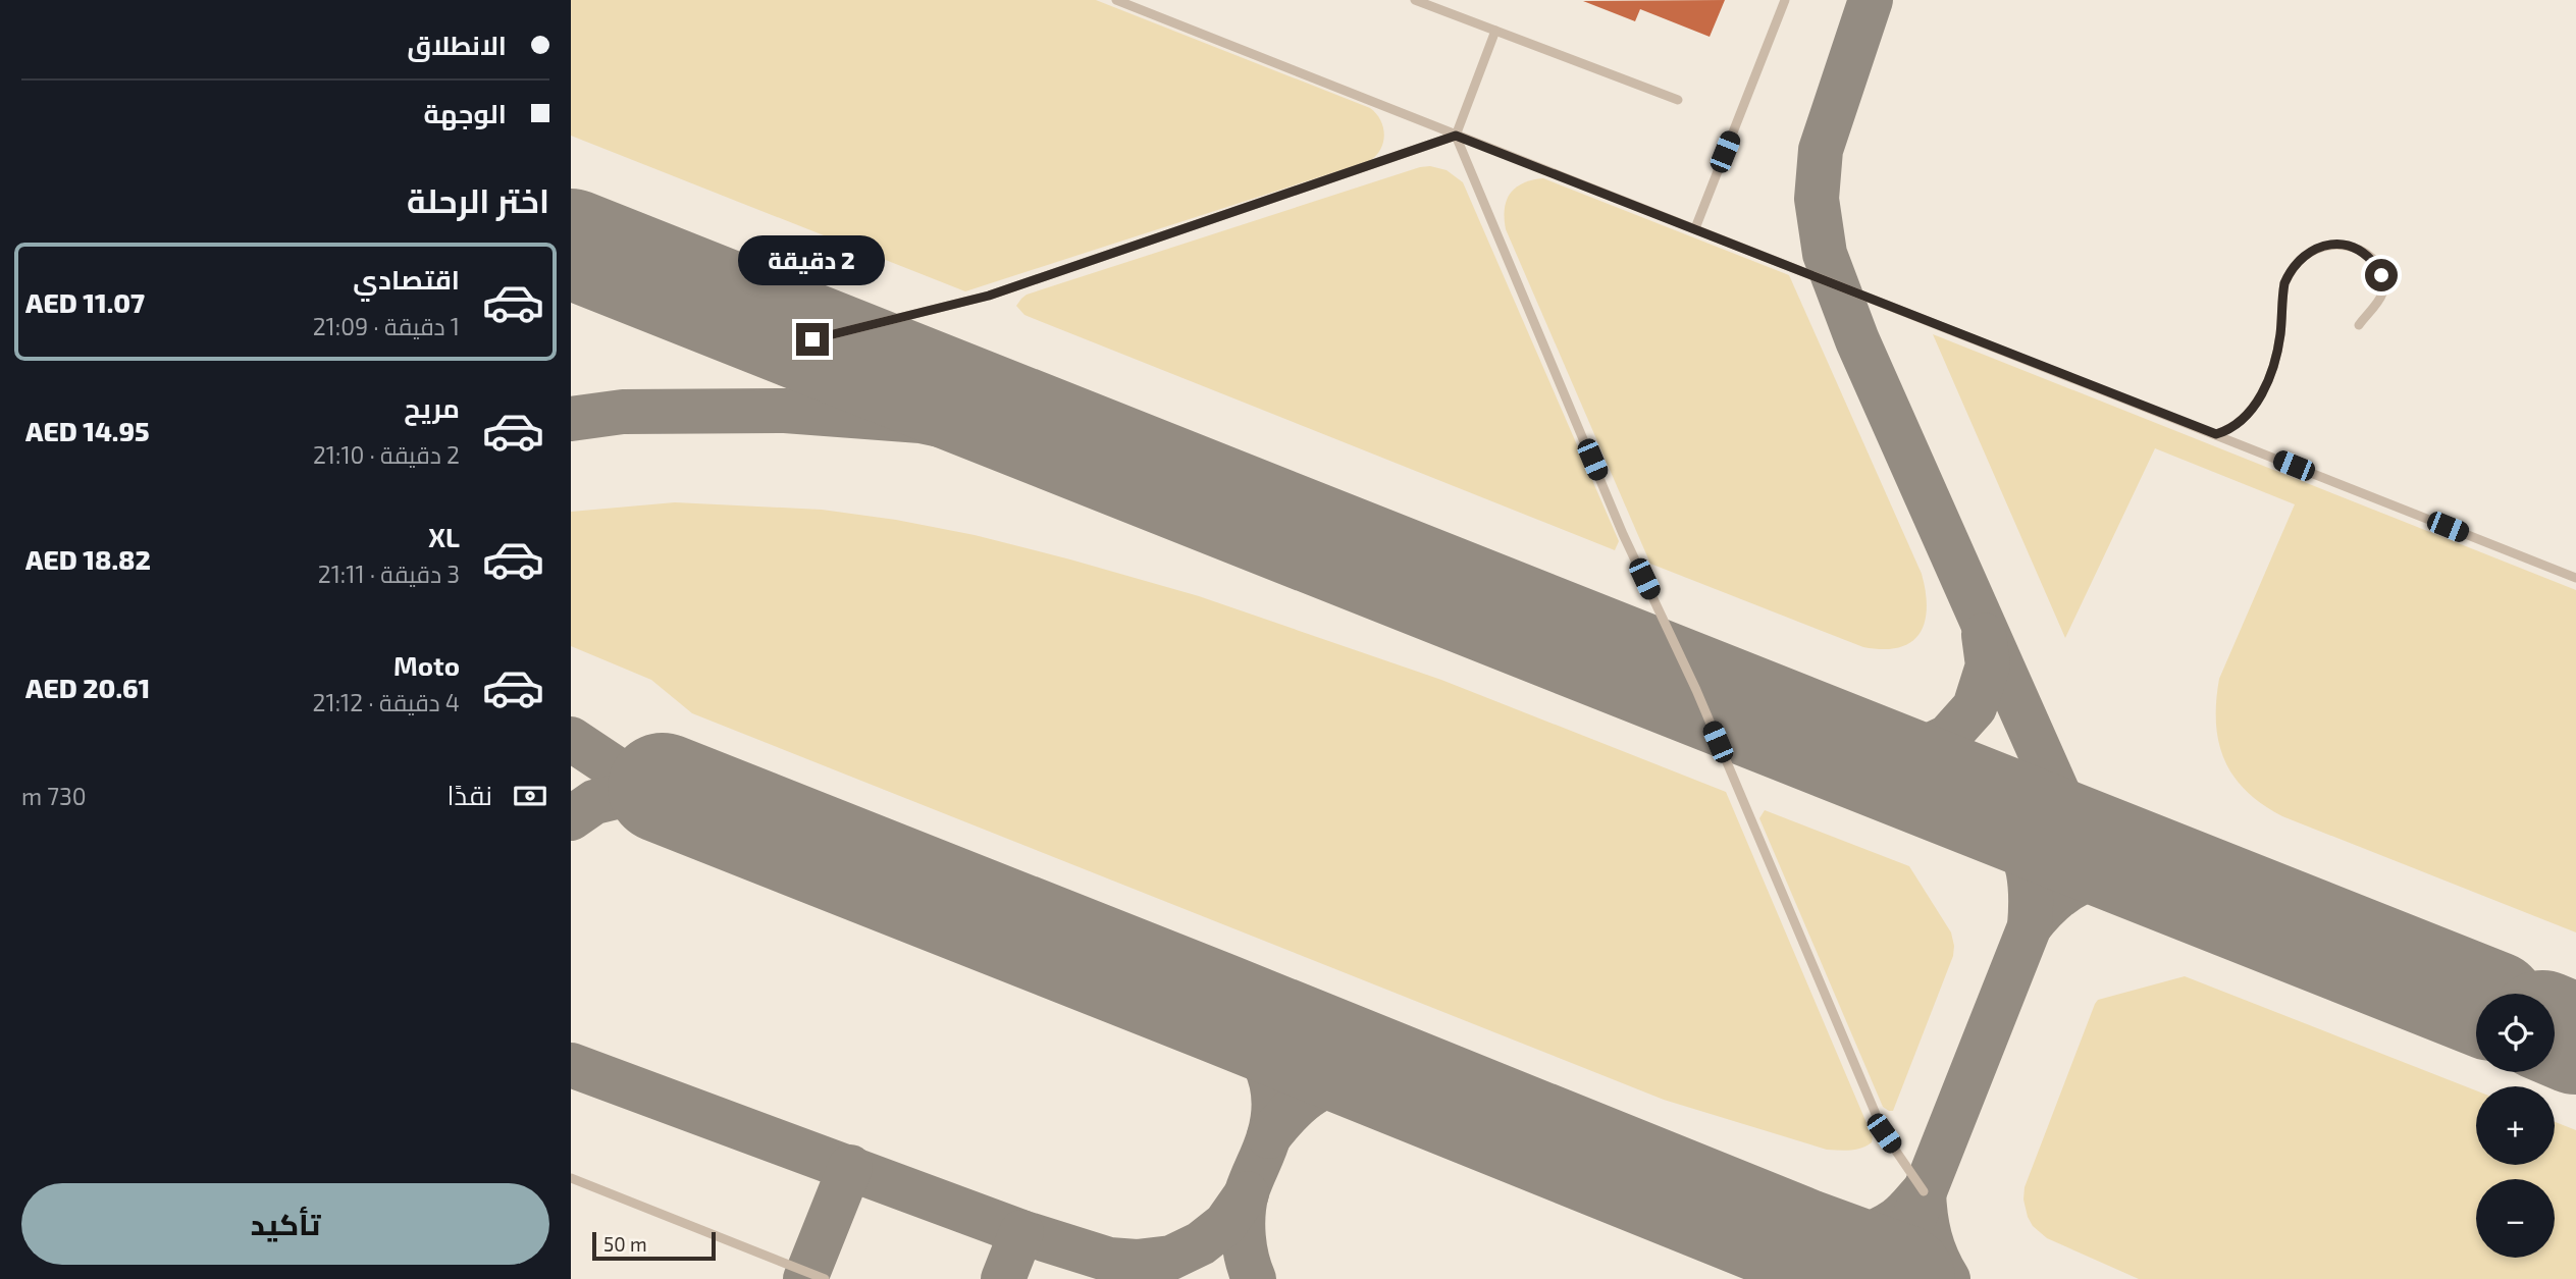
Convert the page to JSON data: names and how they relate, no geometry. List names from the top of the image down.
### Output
{
  "scale_bar": "50 m",
  "page": {
    "banner": ["الانطلاق", "الوجهة"],
    "heading": "اختر الرحلة",
    "bubble": "2 دقيقة",
    "list": [
      {
        "name": "اقتصادي",
        "note": "1 دقيقة · 21:09",
        "value": "AED 11.07"
      },
      {
        "name": "مريح",
        "note": "2 دقيقة · 21:10",
        "value": "AED 14.95"
      },
      {
        "name": "XL",
        "note": "3 دقيقة · 21:11",
        "value": "AED 18.82"
      },
      {
        "name": "Moto",
        "note": "4 دقيقة · 21:12",
        "value": "AED 20.61"
      }
    ],
    "pay": ["نقدًا", "730 m"],
    "map_buttons": ["+", "−"],
    "buttons": "تأكيد",
    "scale": "50 m"
  }
}
